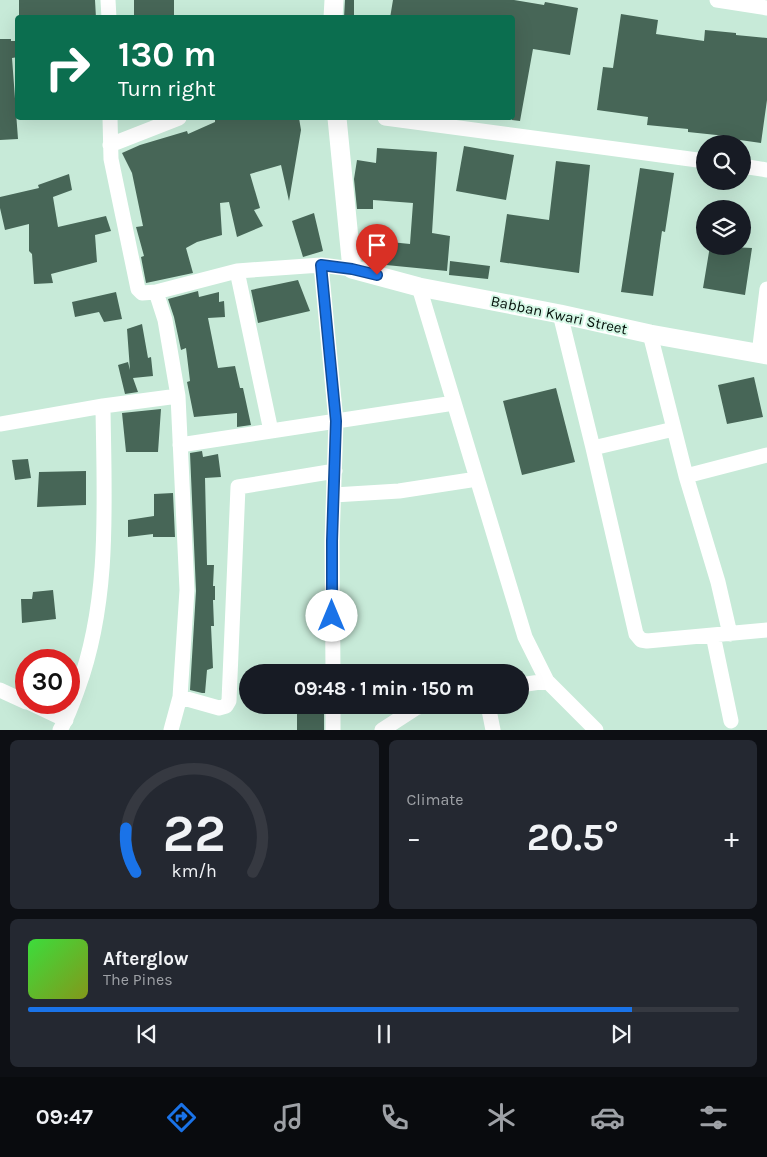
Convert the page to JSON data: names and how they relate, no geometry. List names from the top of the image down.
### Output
{
  "streets": {
    "street": ["Babban Kwari Street"]
  },
  "page": {
    "turn": ["130 m", "Turn right"],
    "limit": "30",
    "trip": "09:48 · 1 min · 150 m",
    "tile": "Climate",
    "heat": ["−", "20.5°", "+"],
    "song": ["Afterglow", "The Pines"],
    "tabs": "09:47",
    "gauge": ["22", "km/h"]
  }
}
